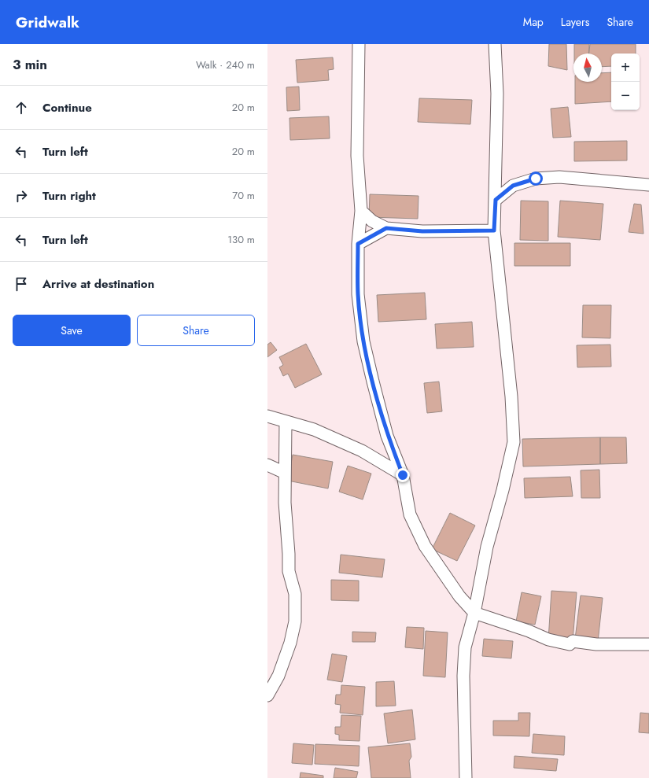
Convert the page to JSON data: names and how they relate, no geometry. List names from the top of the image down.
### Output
{
  "north": "top",
  "page": {
    "header": "Gridwalk",
    "nav": ["Map", "Layers", "Share"],
    "heading": ["3 min", "Walk · 240 m"],
    "map_buttons": ["+", "−"],
    "list": [
      ["Continue", "20 m"],
      ["Turn left", "20 m"],
      ["Turn right", "70 m"],
      ["Turn left", "130 m"],
      "Arrive at destination"
    ],
    "buttons": ["Save", "Share"]
  }
}
